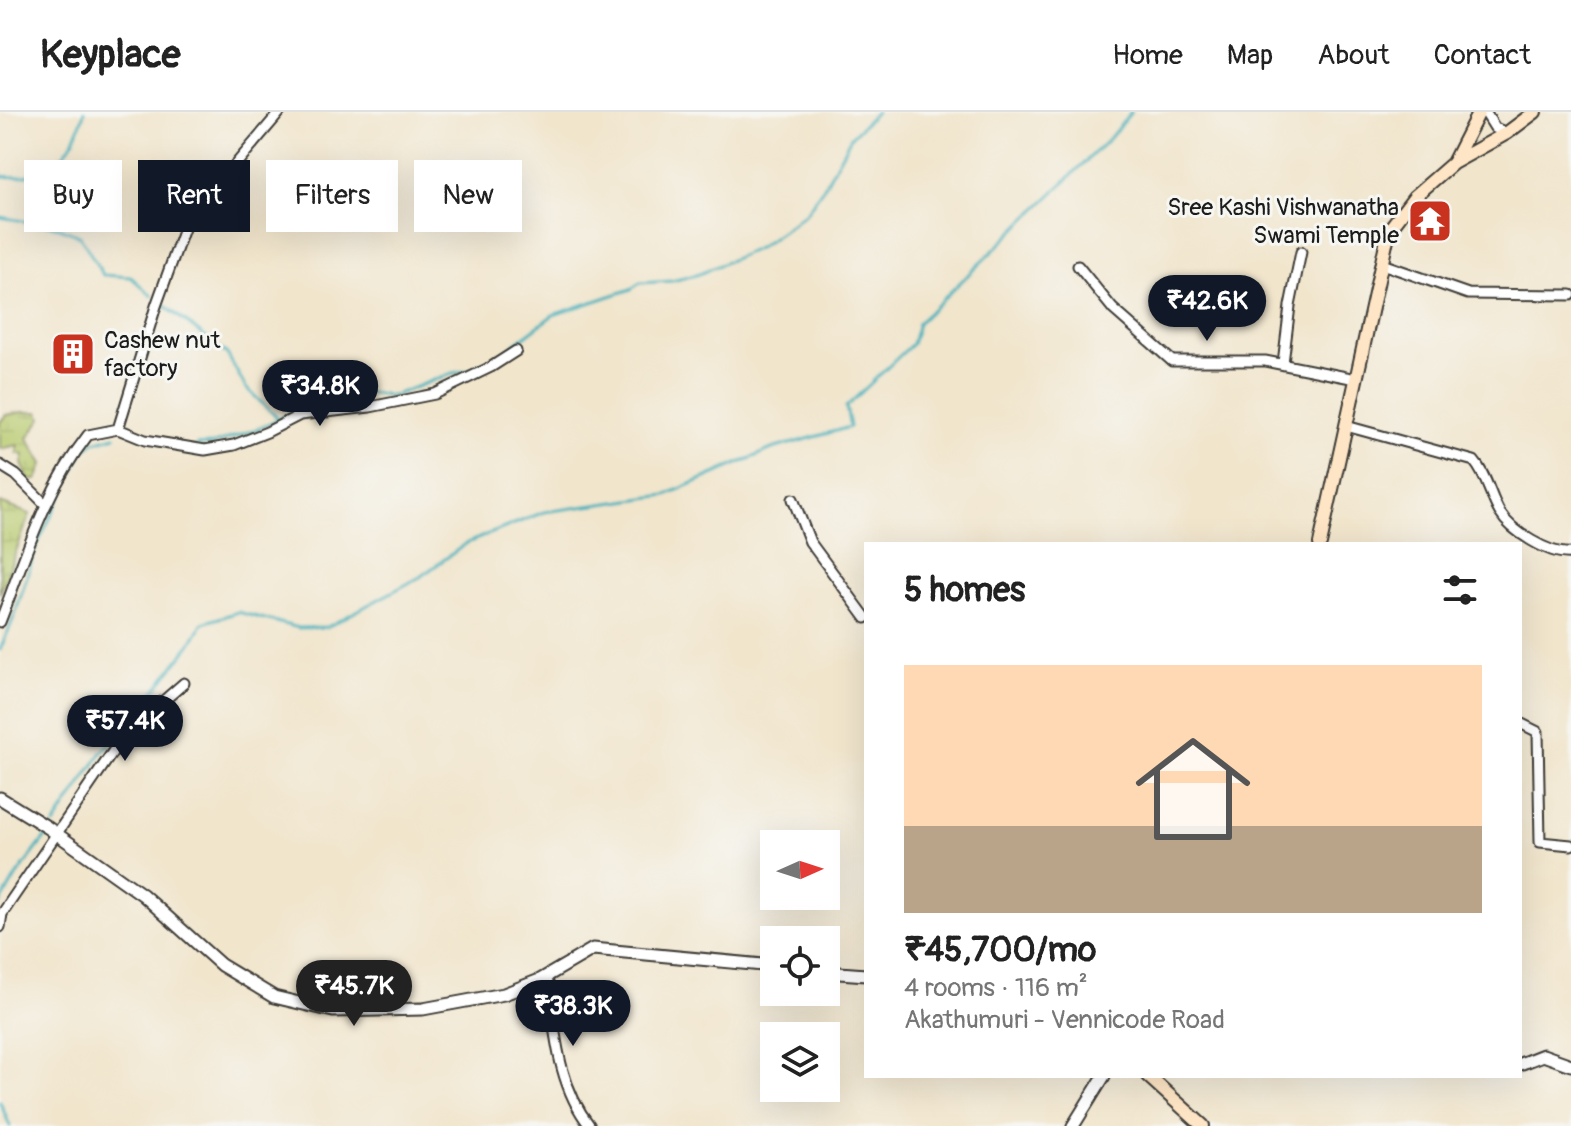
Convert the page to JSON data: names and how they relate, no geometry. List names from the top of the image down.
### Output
{
  "places": {
    "temple": ["Sree Kashi Vishwanatha Swami Temple"],
    "building": ["Cashew nut factory"]
  },
  "north": "right",
  "page": {
    "header": "Keyplace",
    "nav": [
      "Home",
      "Map",
      "About",
      "Contact"
    ],
    "chip": [
      "Buy",
      "Rent",
      "Filters",
      "New"
    ],
    "price": [
      "₹42.6K",
      "₹34.8K",
      "₹57.4K",
      "₹45.7K",
      "₹38.3K"
    ],
    "heading": "5 homes",
    "list": [
      {
        "name": "₹45,700/mo",
        "note": "4 rooms · 116 m² · Akathumuri - Vennicode Road"
      }
    ]
  }
}
